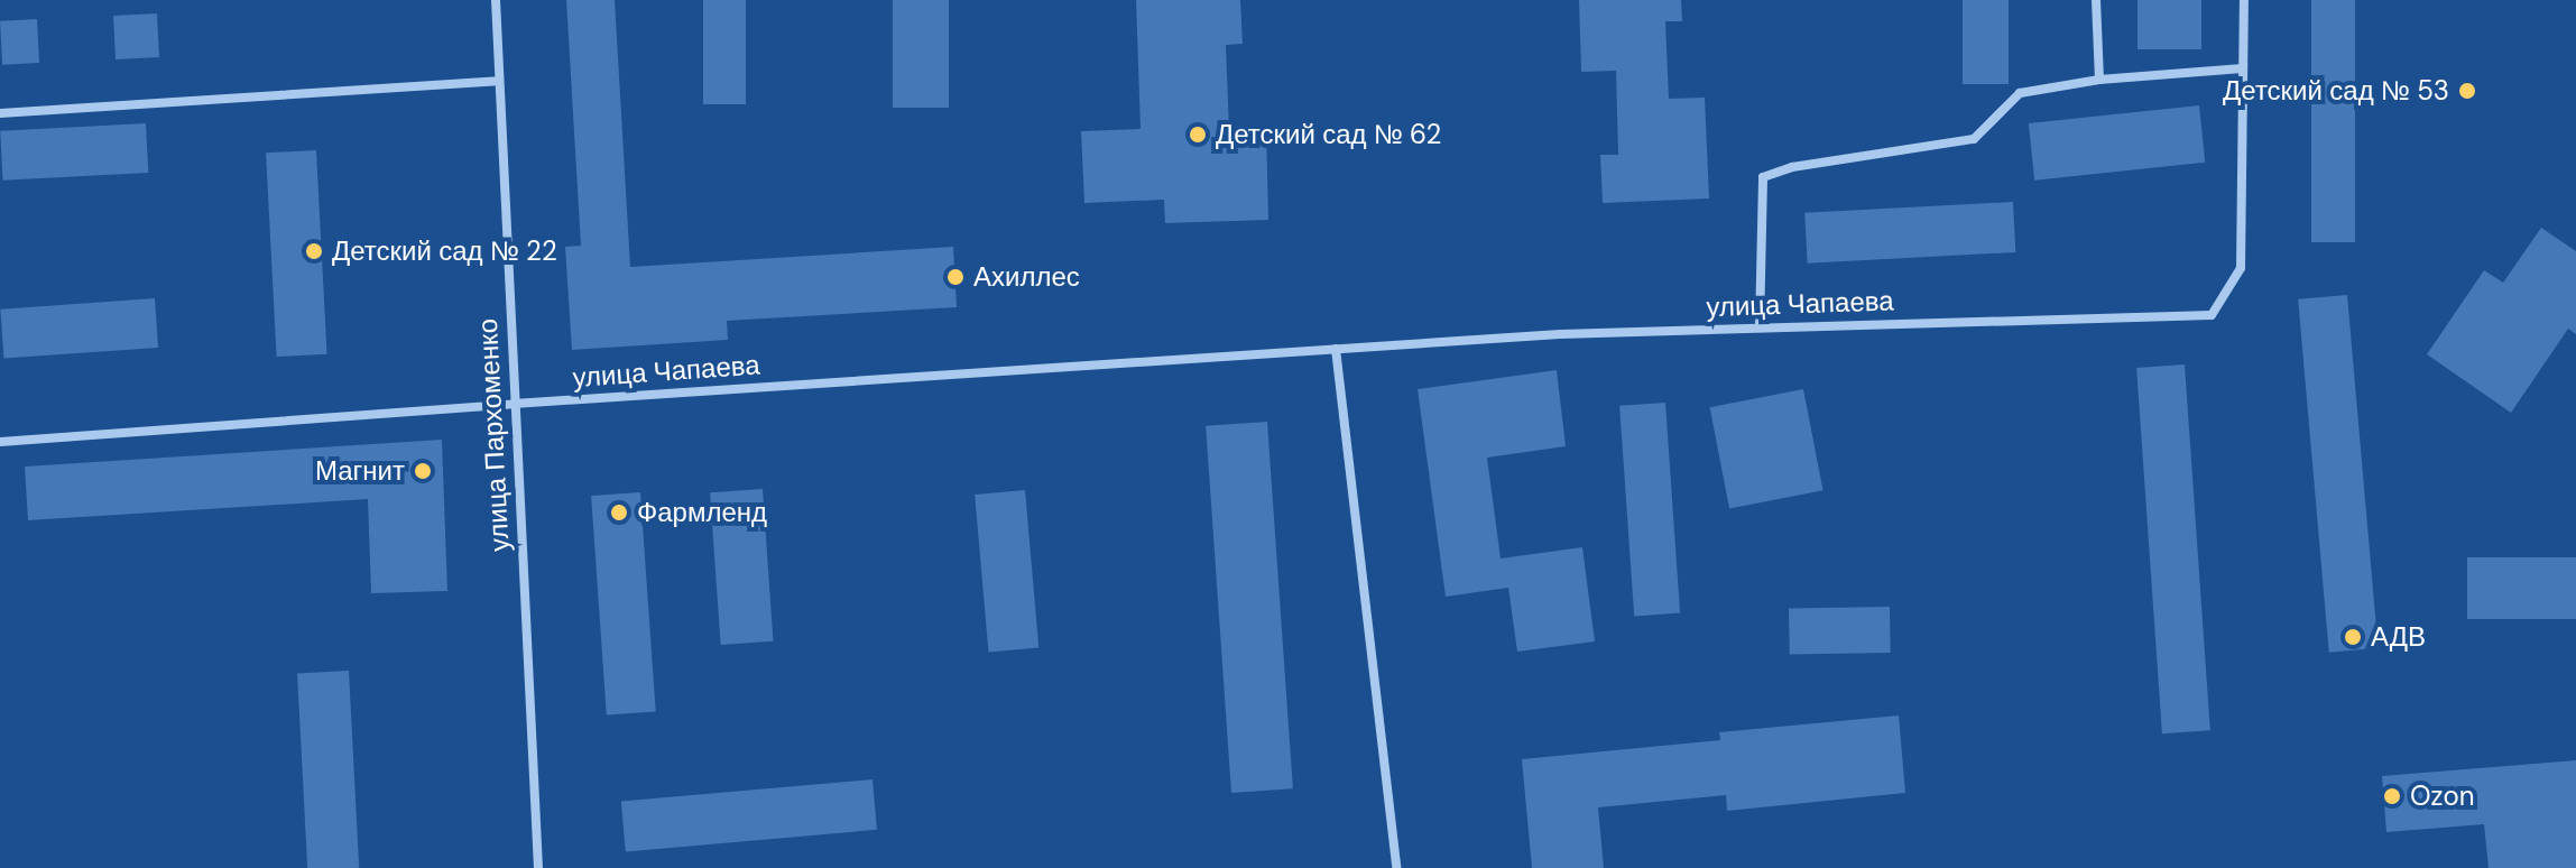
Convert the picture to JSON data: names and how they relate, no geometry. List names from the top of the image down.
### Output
{
  "streets": {
    "street": ["улица Чапаева", "улица Пархоменко"]
  },
  "crossings": [
    ["улица Чапаева", "улица Пархоменко"]
  ],
  "places": [
    "Детский сад № 53",
    "Детский сад № 62",
    "Детский сад № 22",
    "Ахиллес",
    "Магнит",
    "Фармленд",
    "АДВ",
    "Ozon"
  ]
}
